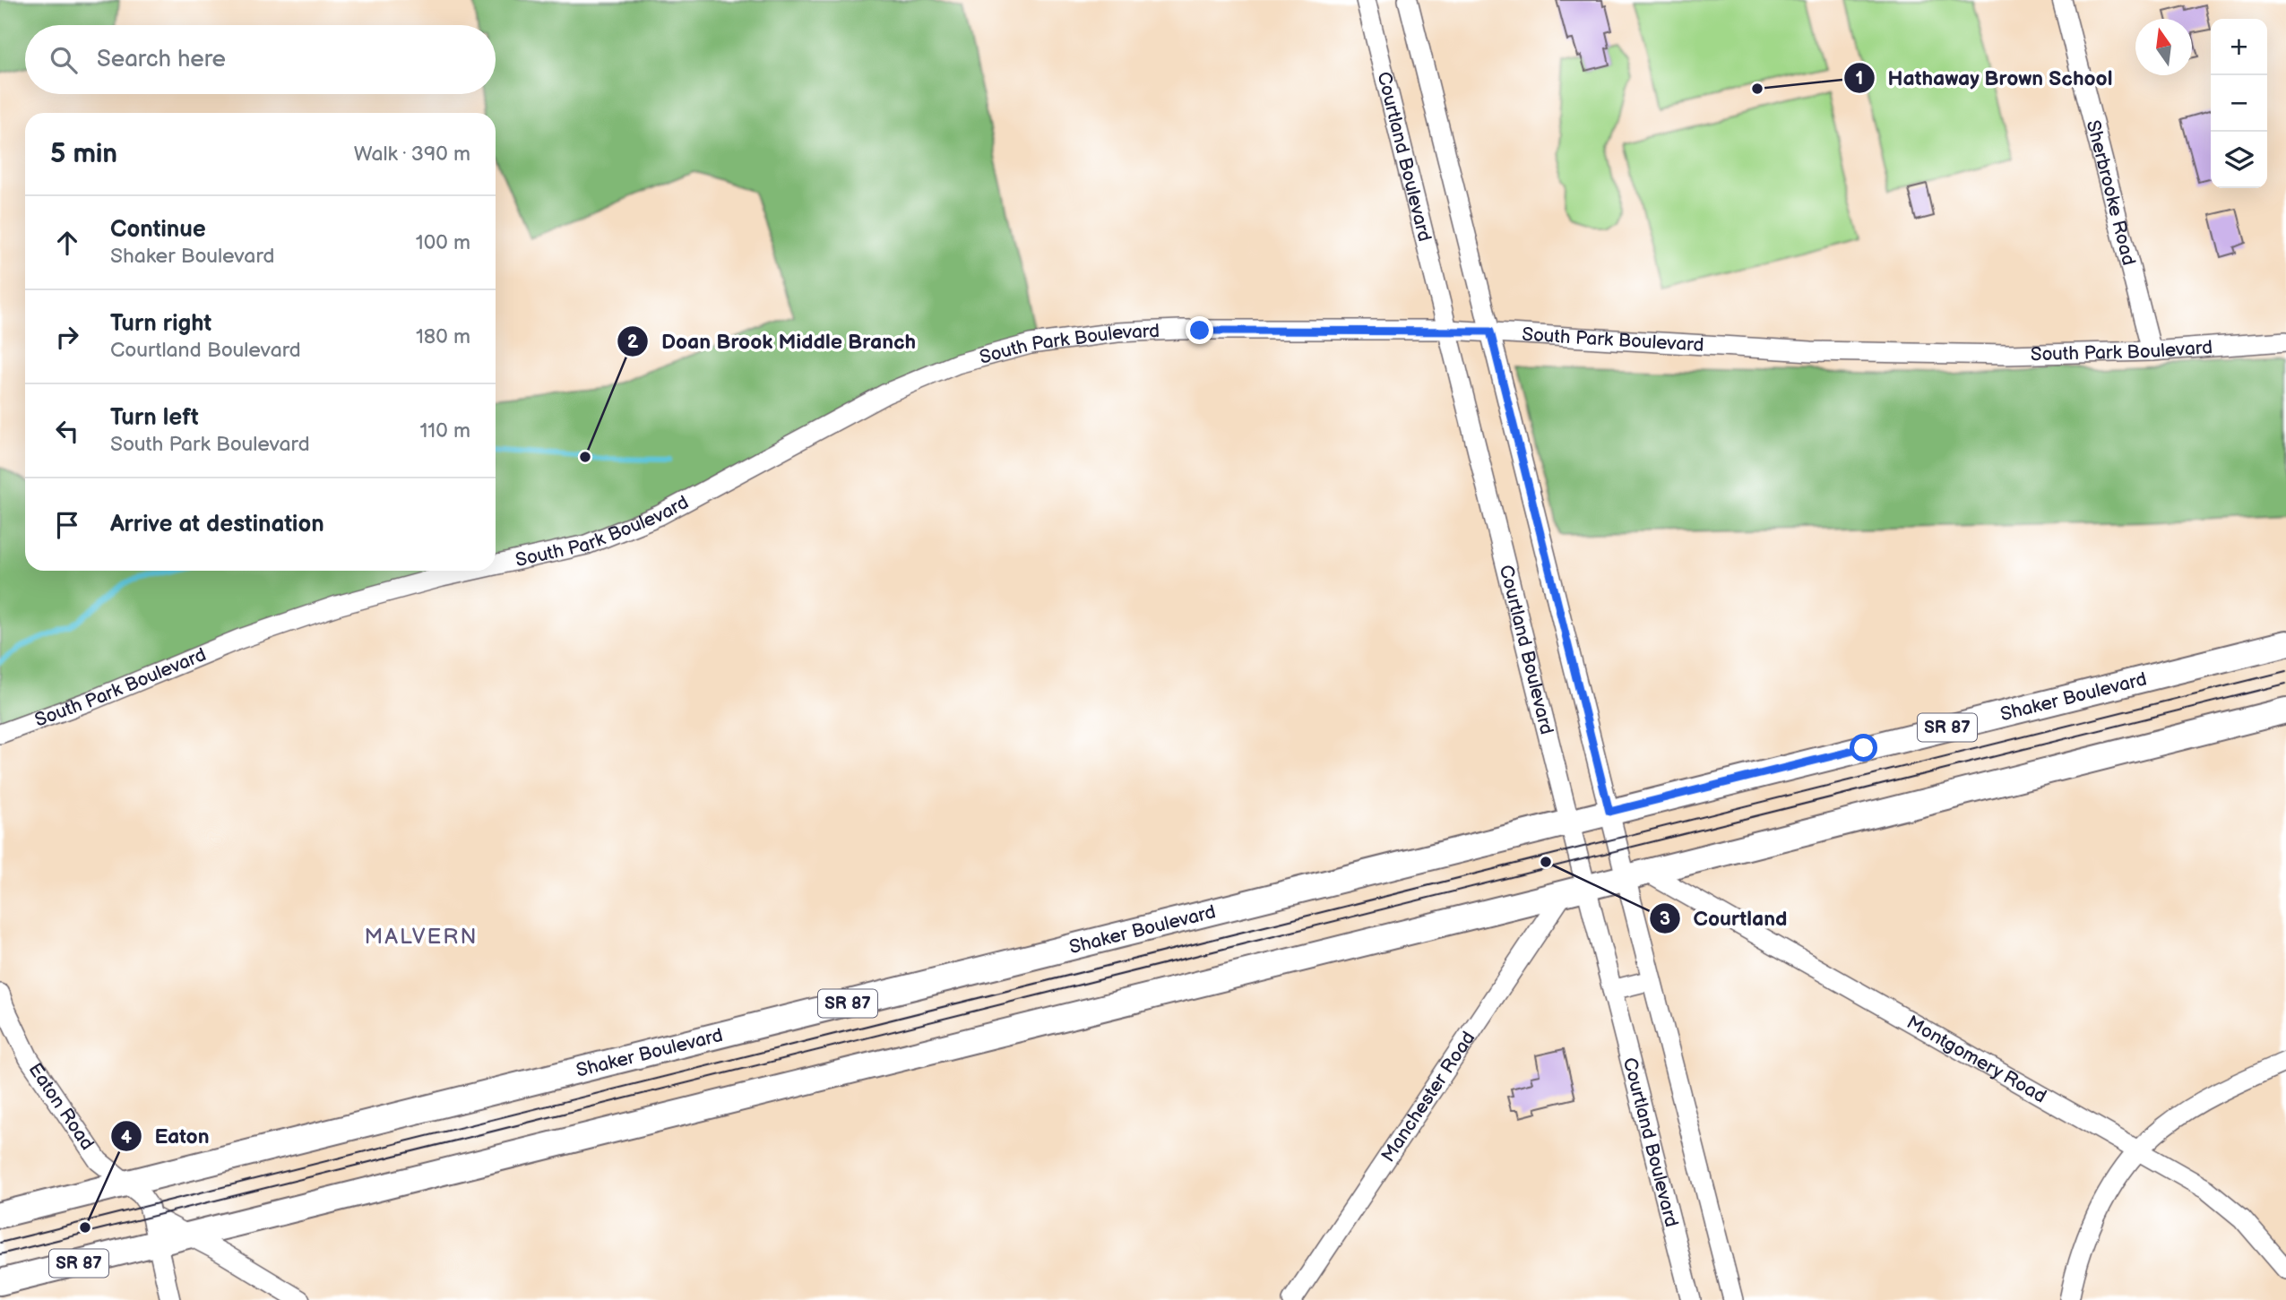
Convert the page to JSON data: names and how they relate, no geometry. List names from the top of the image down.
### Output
{
  "streets": {
    "main road": ["Shaker Boulevard", "SR 87"],
    "street": [
      "Courtland Boulevard",
      "Sherbrooke Road",
      "South Park Boulevard",
      "Montgomery Road",
      "Manchester Road",
      "Eaton Road"
    ]
  },
  "crossings": [
    ["Courtland Boulevard", "South Park Boulevard"],
    ["Courtland Boulevard", "Shaker Boulevard"],
    ["Courtland Boulevard", "SR 87"],
    ["Courtland Boulevard", "Manchester Road"],
    ["Sherbrooke Road", "South Park Boulevard"],
    ["Shaker Boulevard", "Eaton Road"],
    ["SR 87", "Montgomery Road"],
    ["SR 87", "Manchester Road"],
    ["SR 87", "Eaton Road"]
  ],
  "districts": ["MALVERN"],
  "places": [
    "Hathaway Brown School",
    "Doan Brook Middle Branch",
    "Courtland",
    "Eaton"
  ],
  "north": "top",
  "page": {
    "map_buttons": ["+", "−"],
    "search": "Search here",
    "heading": ["5 min", "Walk · 390 m"],
    "list": [
      ["Continue", "Shaker Boulevard", "100 m"],
      ["Turn right", "Courtland Boulevard", "180 m"],
      ["Turn left", "South Park Boulevard", "110 m"],
      "Arrive at destination"
    ]
  }
}
